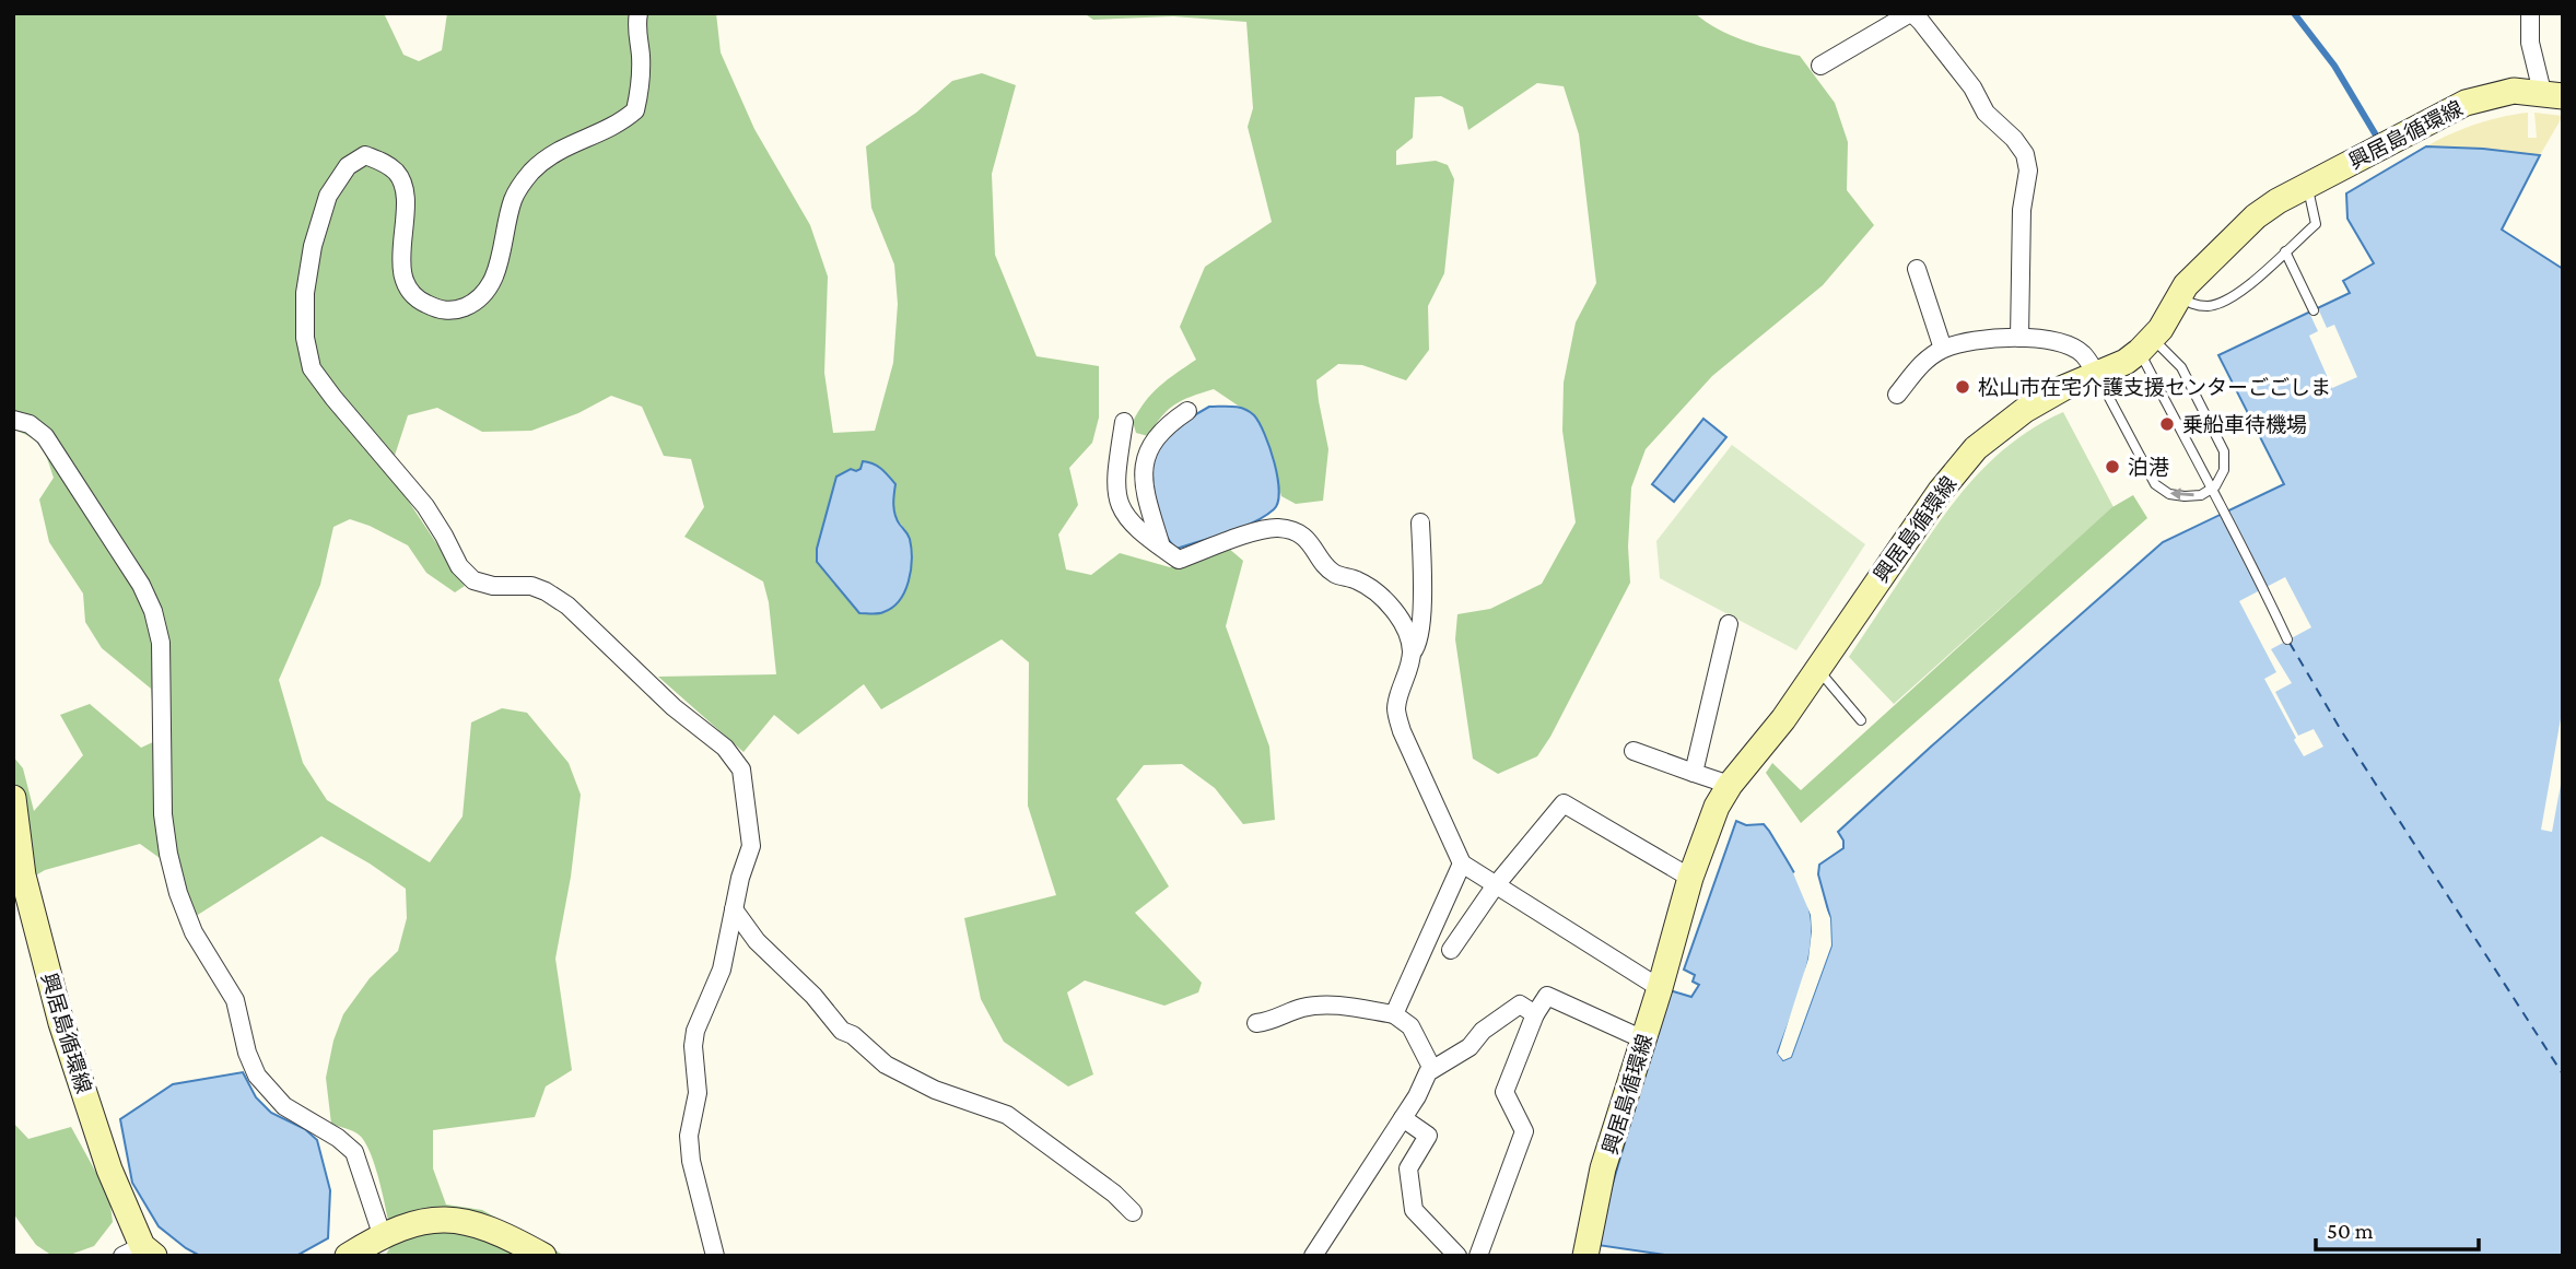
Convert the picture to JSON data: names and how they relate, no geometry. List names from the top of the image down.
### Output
{
  "streets": {
    "main road": ["興居島循環線"]
  },
  "places": ["松山市在宅介護支援センターごごしま", "乗船車待機場", "泊港"],
  "scale_bar": "50 m"
}
